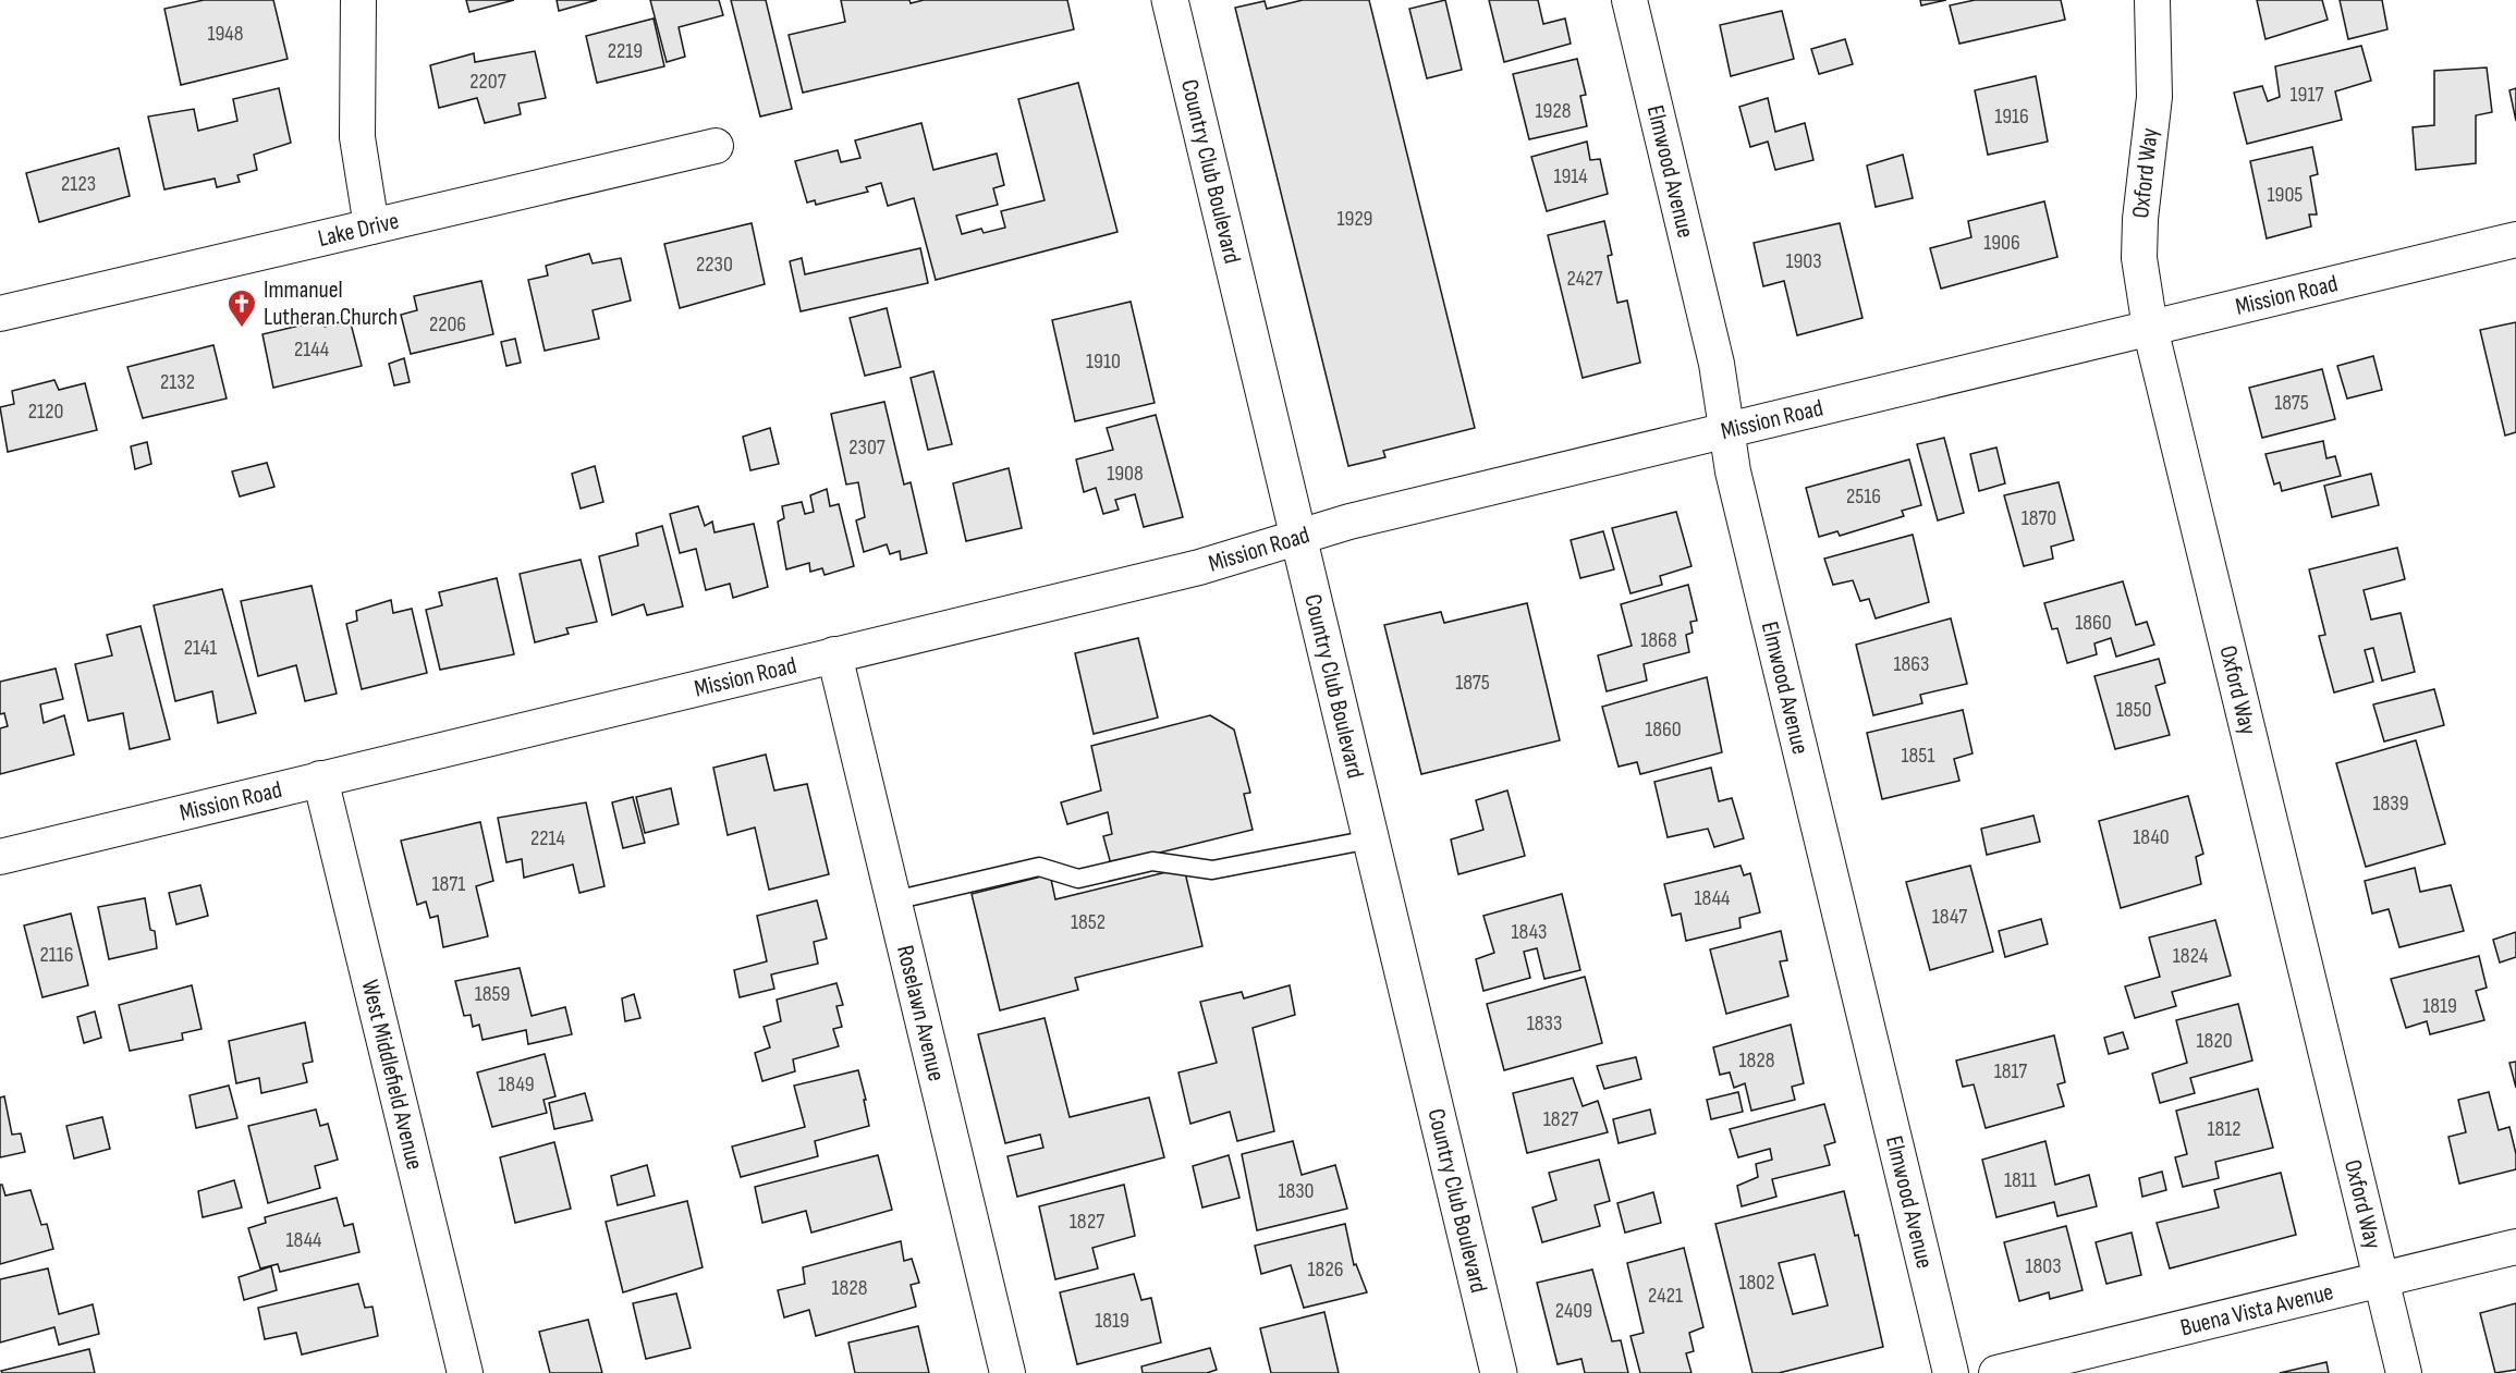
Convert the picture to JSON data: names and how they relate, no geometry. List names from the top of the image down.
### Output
{
  "streets": {
    "street": [
      "Elmwood Avenue",
      "Country Club Boulevard",
      "Oxford Way",
      "Lake Drive",
      "Mission Road",
      "Roselawn Avenue",
      "West Middlefield Avenue",
      "Buena Vista Avenue"
    ]
  },
  "crossings": [
    ["Elmwood Avenue", "Mission Road"],
    ["Country Club Boulevard", "Mission Road"],
    ["Oxford Way", "Mission Road"],
    ["Oxford Way", "Buena Vista Avenue"],
    ["Mission Road", "Roselawn Avenue"],
    ["Mission Road", "West Middlefield Avenue"]
  ],
  "places": {
    "church": ["Immanuel Lutheran Church"]
  },
  "house_numbers": [
    "1948",
    "2219",
    "2207",
    "1917",
    "1928",
    "1916",
    "1914",
    "2123",
    "1905",
    "1929",
    "1906",
    "1903",
    "2230",
    "2427",
    "2206",
    "2144",
    "1910",
    "2132",
    "1875",
    "2120",
    "2307",
    "1908",
    "2516",
    "1870",
    "1860",
    "1868",
    "2141",
    "1863",
    "1875",
    "1850",
    "1860",
    "1851",
    "1839",
    "1840",
    "2214",
    "1871",
    "1844",
    "1847",
    "1852",
    "1843",
    "2116",
    "1824",
    "1859",
    "1819",
    "1833",
    "1820",
    "1828",
    "1817",
    "1849",
    "1827",
    "1812",
    "1811",
    "1830",
    "1827",
    "1844",
    "1803",
    "1826",
    "1802",
    "1828",
    "2421",
    "2409",
    "1819"
  ]
}
